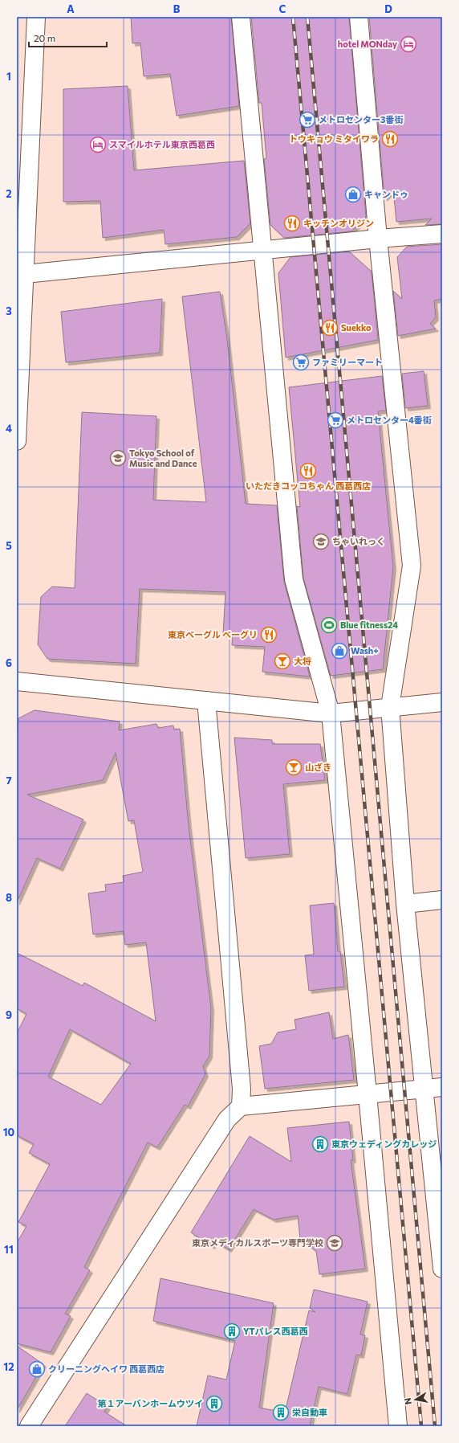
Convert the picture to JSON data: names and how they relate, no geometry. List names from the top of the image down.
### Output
{
  "places": {
    "hotel": ["hotel MONday", "スマイルホテル東京西葛西"],
    "supermarket": ["メトロセンター3番街", "ファミリーマート", "メトロセンター4番街"],
    "restaurant": [
      "トウキョウ ミタイワラ",
      "キッチンオリジン",
      "Suekko",
      "いただきコッコちゃん 西葛西店",
      "東京ベーグル ベーグリ"
    ],
    "shop": ["キャンドゥ", "Wash+", "クリーニングヘイワ 西葛西店"],
    "school or university": ["Tokyo School of Music and Dance", "ちゃいれっく", "東京メディカルスポーツ専門学校"],
    "sports": ["Blue fitness24"],
    "bar": ["大将", "山ざき"],
    "building": [
      "東京ウェディングカレッジ",
      "YTパレス西葛西",
      "第１アーバンホームウツイ",
      "栄自動車"
    ]
  },
  "scale_bar": "20 m",
  "north": "left",
  "grid": {
    "columns": [
      "A",
      "B",
      "C",
      "D"
    ],
    "rows": [
      "1",
      "2",
      "3",
      "4",
      "5",
      "6",
      "7",
      "8",
      "9",
      "10",
      "11",
      "12"
    ]
  }
}
